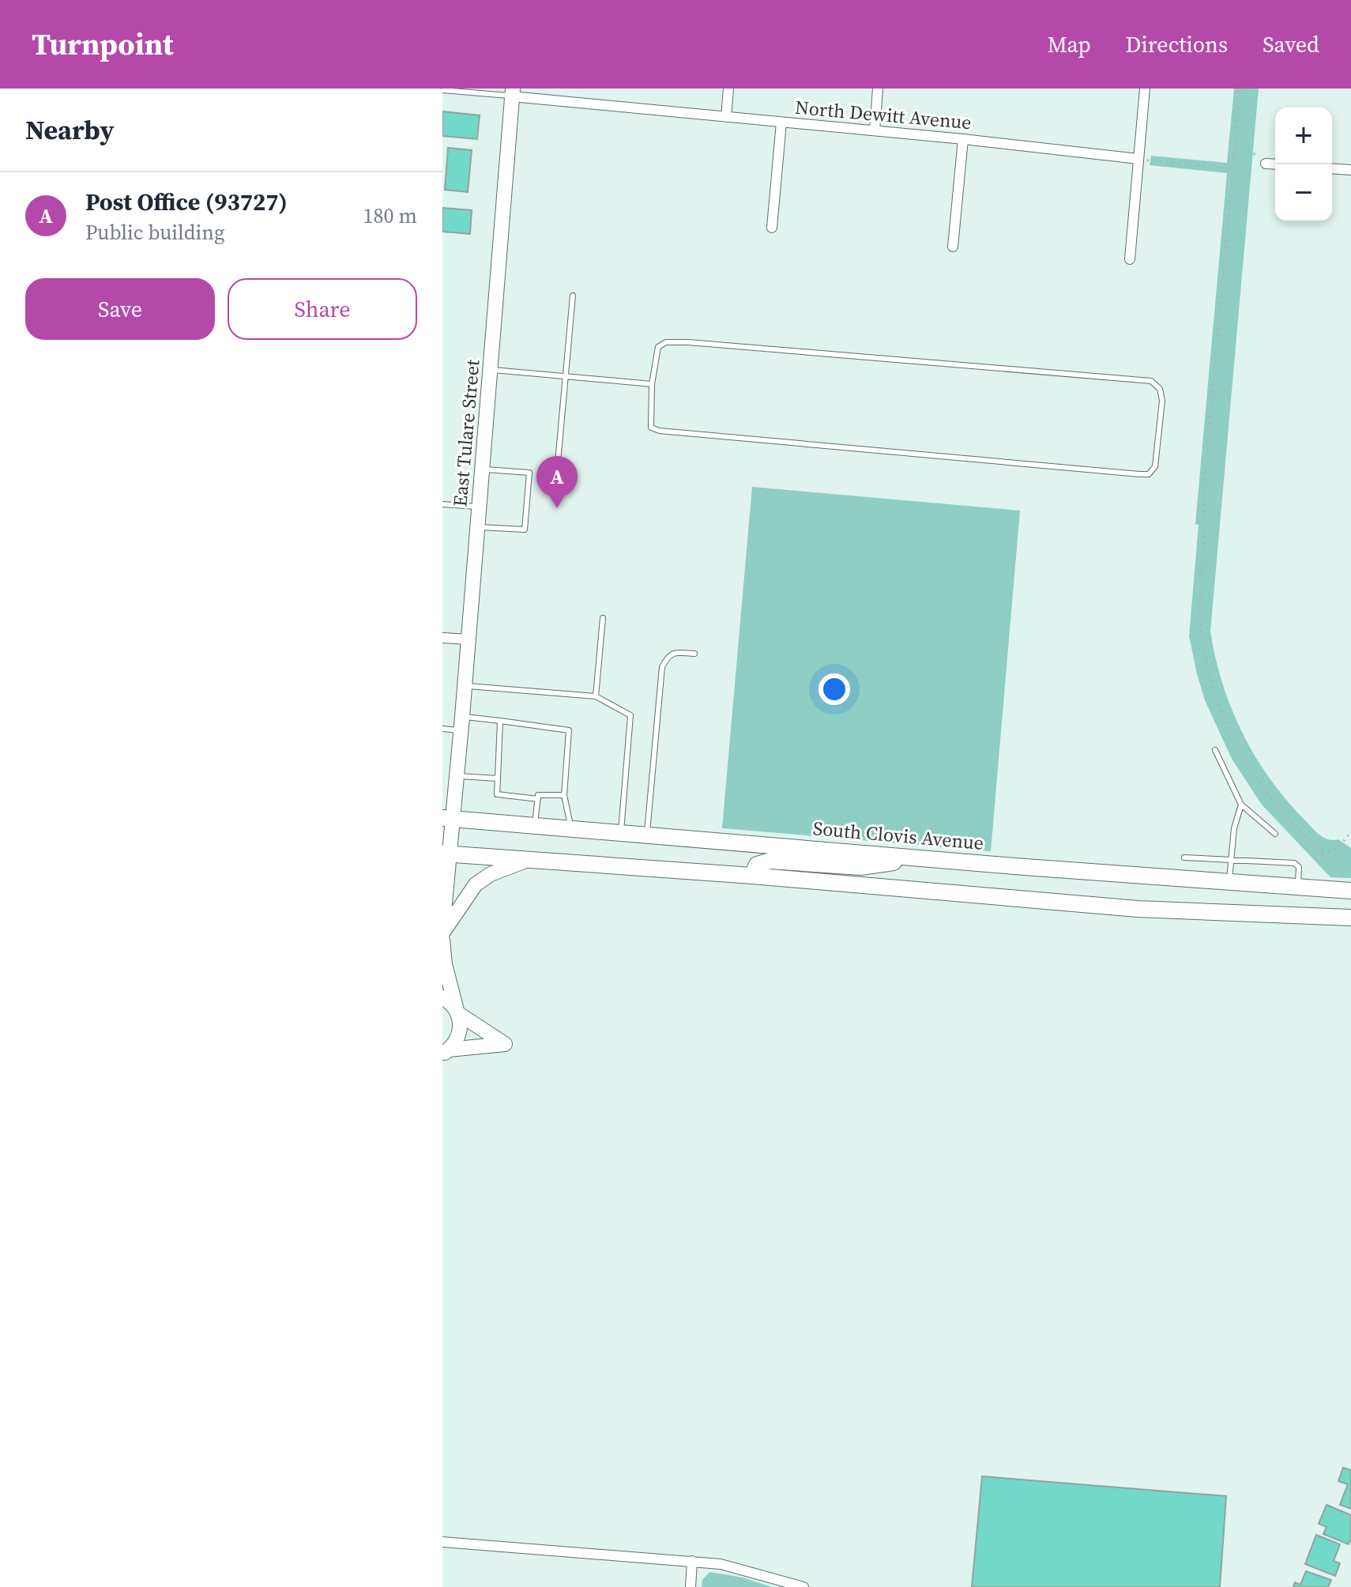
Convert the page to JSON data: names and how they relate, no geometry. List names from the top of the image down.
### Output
{
  "streets": {
    "main road": ["East Tulare Street", "South Clovis Avenue"],
    "street": ["North Dewitt Avenue"]
  },
  "crossings": [
    ["North Dewitt Avenue", "East Tulare Street"],
    ["East Tulare Street", "South Clovis Avenue"]
  ],
  "page": {
    "header": "Turnpoint",
    "nav": ["Map", "Directions", "Saved"],
    "heading": "Nearby",
    "map_buttons": ["+", "−"],
    "list": [
      {
        "mark": "A",
        "name": "Post Office (93727)",
        "note": "Public building",
        "value": "180 m"
      }
    ],
    "buttons": ["Save", "Share"],
    "pins": "A"
  }
}
